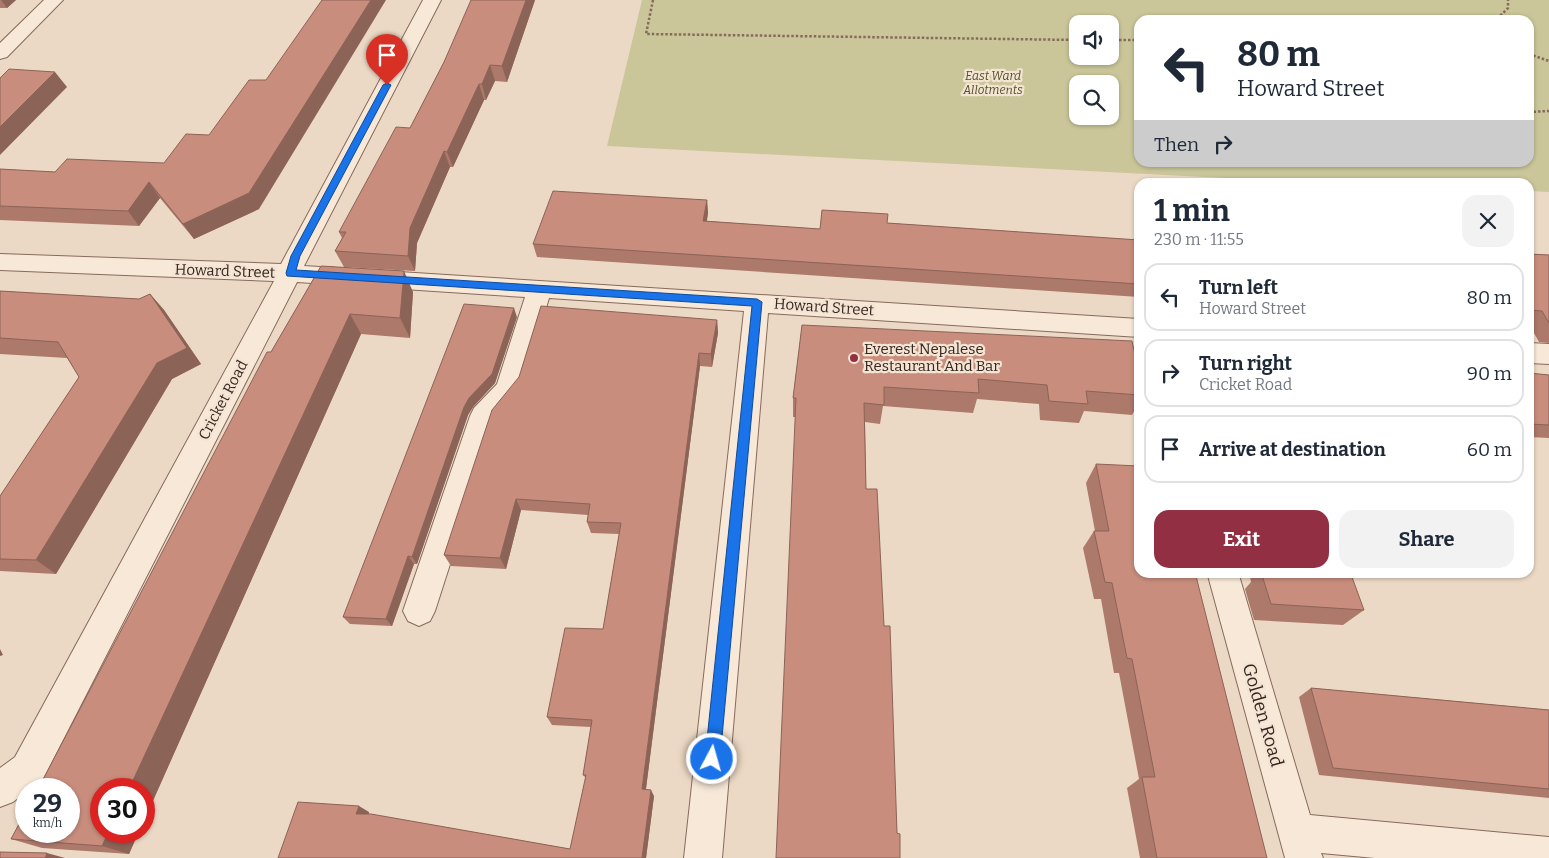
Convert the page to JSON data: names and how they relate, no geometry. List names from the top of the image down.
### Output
{
  "streets": {
    "street": ["Howard Street", "Cricket Road", "Golden Road"]
  },
  "crossings": [
    ["Howard Street", "Cricket Road"]
  ],
  "parks": ["East Ward Allotments"],
  "places": ["Everest Nepalese Restaurant And Bar"],
  "page": {
    "turn": ["80 m", "Howard Street"],
    "then": "Then",
    "heading": ["1 min", "230 m · 11:55"],
    "list": [
      {
        "name": "Turn left",
        "note": "Howard Street",
        "value": "80 m"
      },
      {
        "name": "Turn right",
        "note": "Cricket Road",
        "value": "90 m"
      },
      {
        "name": "Arrive at destination",
        "value": "60 m"
      }
    ],
    "buttons": ["Exit", "Share"],
    "speed": "29 km/h",
    "limit": "30"
  }
}
